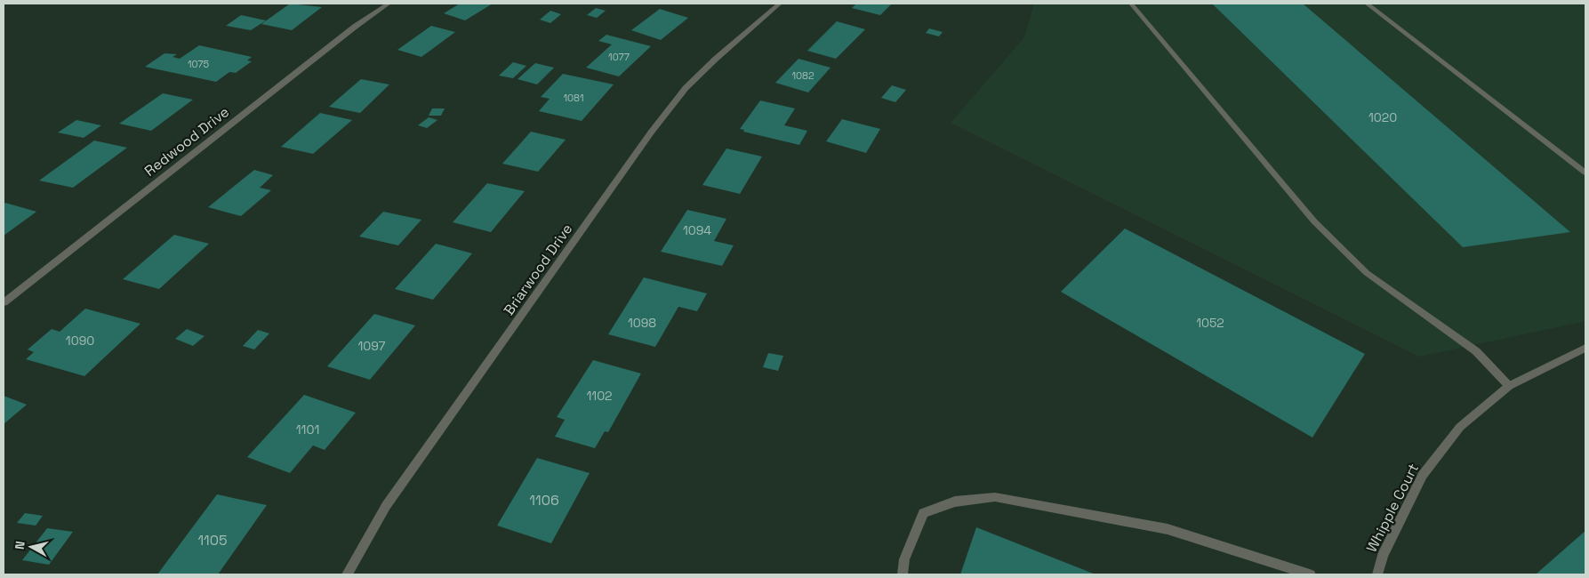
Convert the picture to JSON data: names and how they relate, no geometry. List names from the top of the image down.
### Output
{
  "streets": {
    "street": ["Redwood Drive", "Briarwood Drive", "Whipple Court"]
  },
  "house_numbers": [
    "1077",
    "1075",
    "1082",
    "1081",
    "1020",
    "1094",
    "1098",
    "1052",
    "1090",
    "1097",
    "1102",
    "1101",
    "1106",
    "1105"
  ],
  "north": "left"
}
